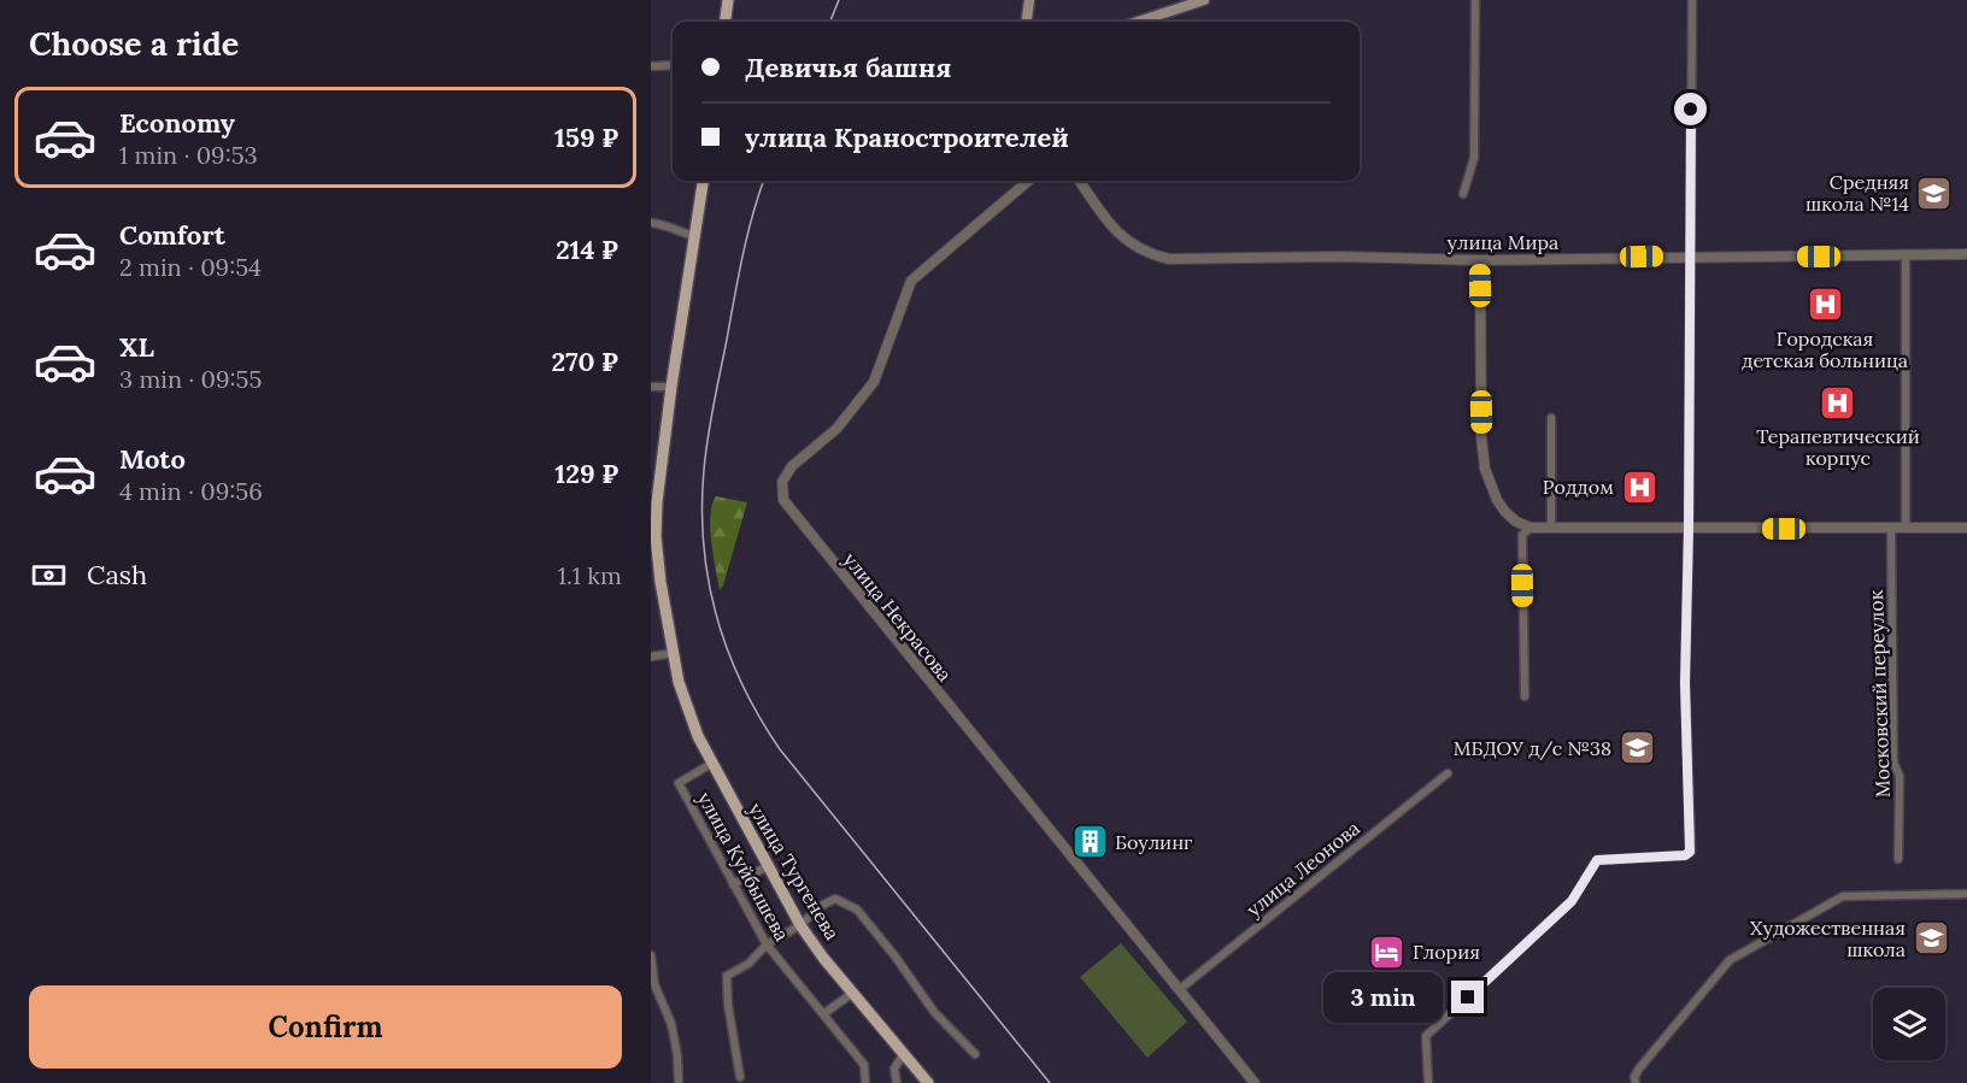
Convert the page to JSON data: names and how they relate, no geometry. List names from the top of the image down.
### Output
{
  "streets": {
    "main road": ["улица Тургенева"],
    "street": [
      "улица Мира",
      "улица Некрасова",
      "Московский переулок",
      "улица Куйбышева",
      "улица Леонова"
    ]
  },
  "crossings": [
    ["улица Некрасова", "улица Леонова"],
    ["улица Куйбышева", "улица Тургенева"]
  ],
  "places": {
    "school or university": ["Средняя школа №14", "МБДОУ д/с №38", "Художественная школа"],
    "hospital": ["Городская детская больница", "Терапевтический корпус", "Роддом"],
    "building": ["Боулинг"],
    "hotel": ["Глория"]
  },
  "page": {
    "heading": "Choose a ride",
    "banner": ["Девичья башня", "улица Краностроителей"],
    "list": [
      {
        "name": "Economy",
        "note": "1 min · 09:53",
        "value": "159 ₽"
      },
      {
        "name": "Comfort",
        "note": "2 min · 09:54",
        "value": "214 ₽"
      },
      {
        "name": "XL",
        "note": "3 min · 09:55",
        "value": "270 ₽"
      },
      {
        "name": "Moto",
        "note": "4 min · 09:56",
        "value": "129 ₽"
      }
    ],
    "pay": ["Cash", "1.1 km"],
    "buttons": "Confirm",
    "bubble": "3 min"
  }
}
